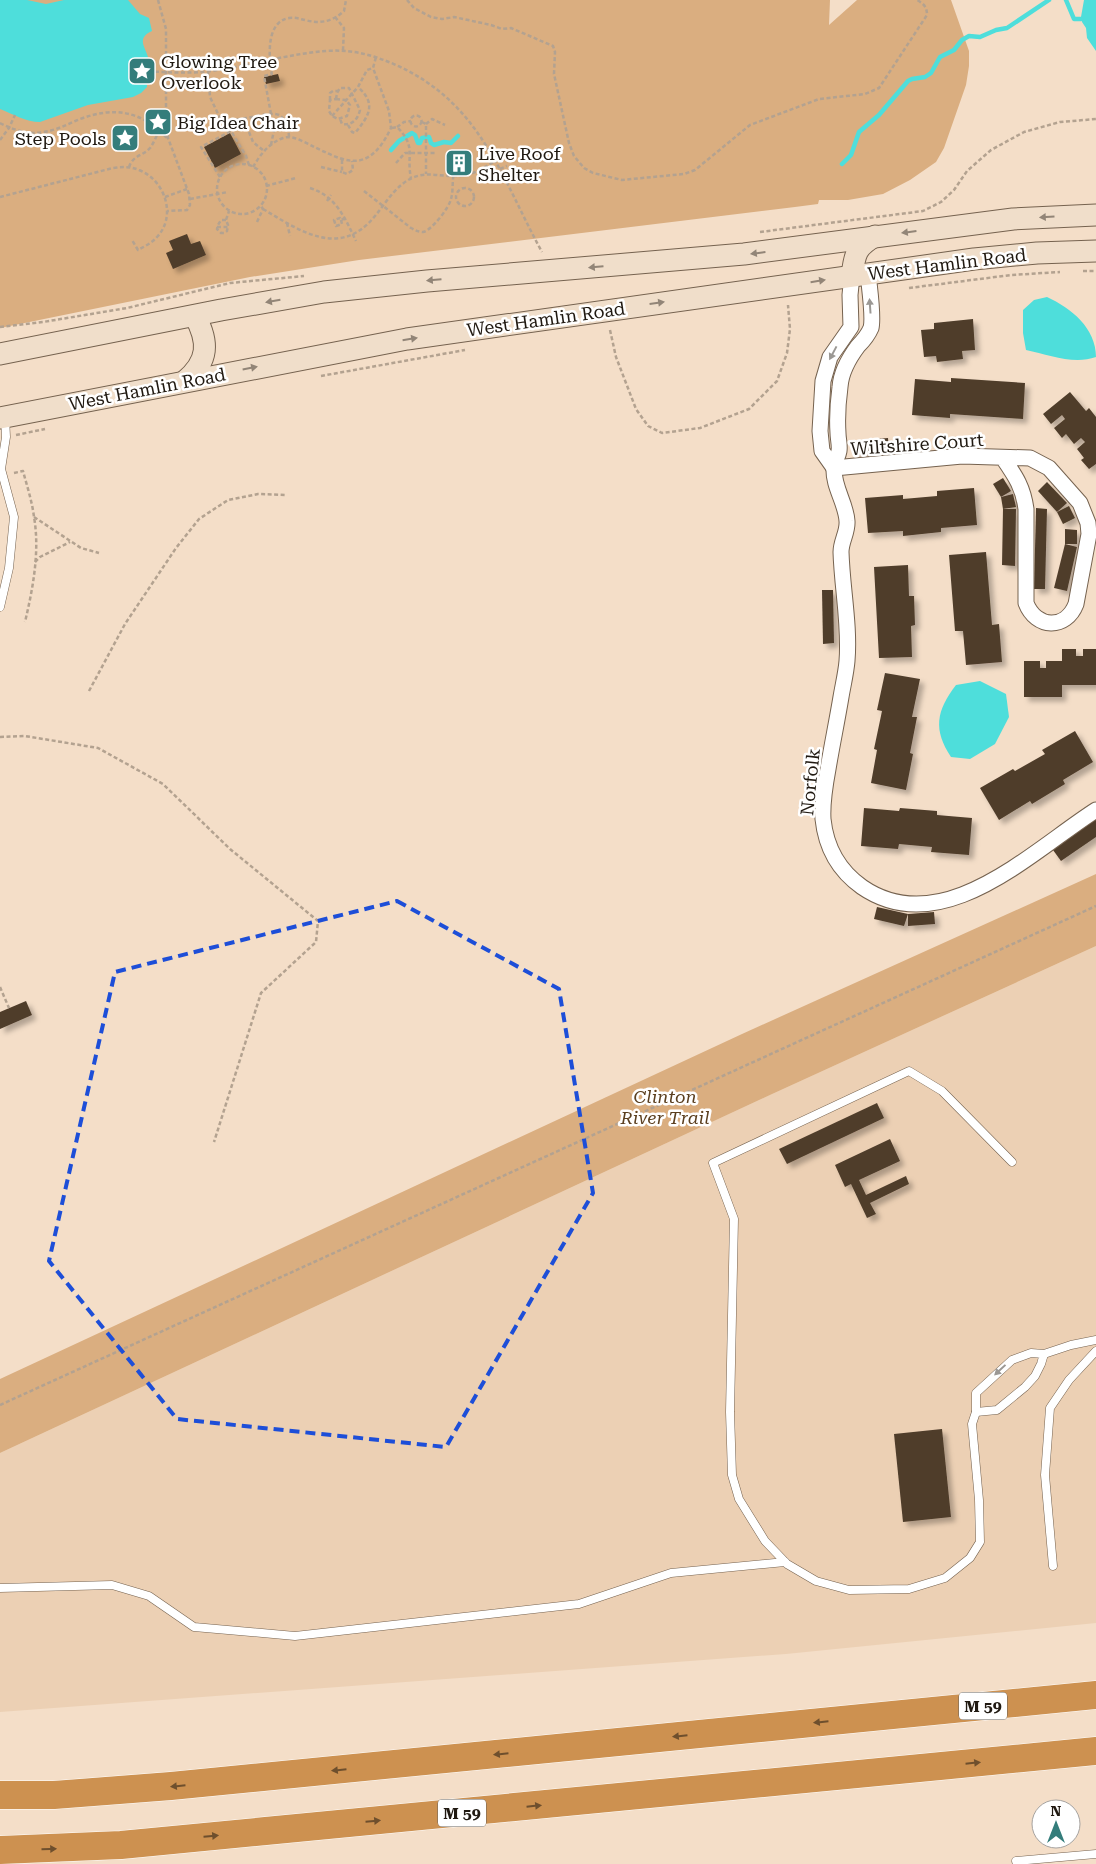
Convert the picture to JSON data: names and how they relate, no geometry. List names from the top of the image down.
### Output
{
  "streets": {
    "highway": ["M 59"],
    "main road": ["West Hamlin Road"],
    "street": ["Wiltshire Court", "Norfolk"]
  },
  "crossings": [
    ["West Hamlin Road", "Norfolk"],
    ["Wiltshire Court", "Norfolk"]
  ],
  "parks": ["Clinton River Trail"],
  "places": {
    "place": ["Glowing Tree Overlook", "Big Idea Chair", "Step Pools"],
    "building": ["Live Roof Shelter"]
  },
  "north": "top"
}
